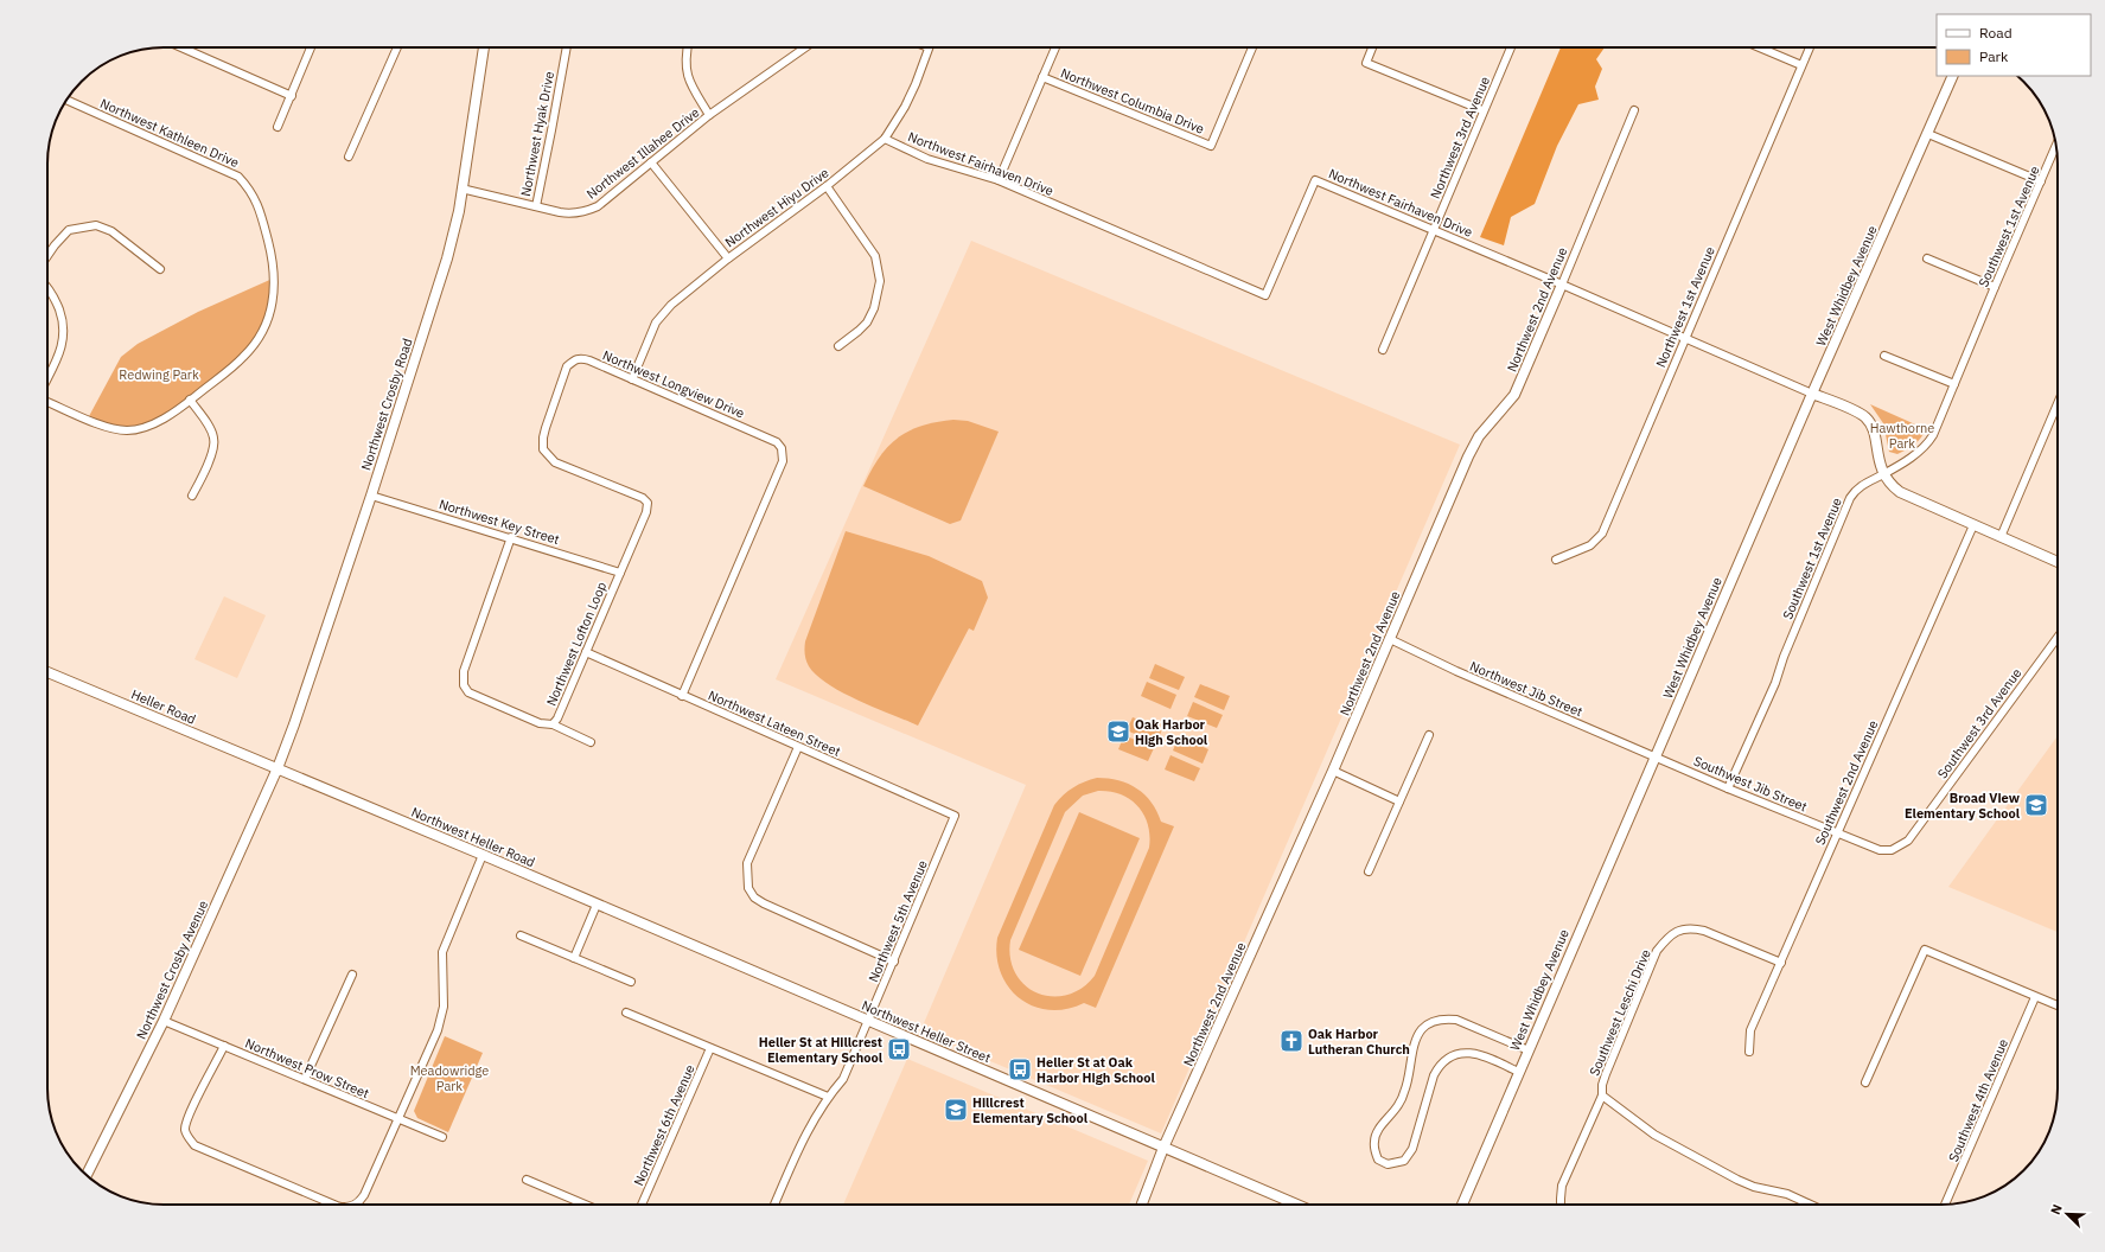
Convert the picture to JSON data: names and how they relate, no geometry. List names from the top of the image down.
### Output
{
  "streets": {
    "street": [
      "Northwest Columbia Drive",
      "Northwest Kathleen Drive",
      "Northwest Hyak Drive",
      "Northwest 3rd Avenue",
      "Northwest Illahee Drive",
      "Northwest Fairhaven Drive",
      "Northwest Hiyu Drive",
      "Southwest 1st Avenue",
      "West Whidbey Avenue",
      "Northwest 1st Avenue",
      "Northwest 2nd Avenue",
      "Northwest Longview Drive",
      "Northwest Crosby Road",
      "Northwest Key Street",
      "Northwest Lofton Loop",
      "Northwest Jib Street",
      "Heller Road",
      "Northwest Lateen Street",
      "Southwest 3rd Avenue",
      "Southwest 2nd Avenue",
      "Southwest Jib Street",
      "Northwest Heller Road",
      "Northwest 5th Avenue",
      "Northwest Crosby Avenue",
      "Southwest Leschi Drive",
      "Northwest Heller Street",
      "Northwest Prow Street",
      "Southwest 4th Avenue",
      "Northwest 6th Avenue"
    ]
  },
  "crossings": [
    ["Northwest Hyak Drive", "Northwest Illahee Drive"],
    ["Northwest 3rd Avenue", "Northwest Fairhaven Drive"],
    ["Northwest Illahee Drive", "Northwest Crosby Road"],
    ["Northwest Fairhaven Drive", "Northwest Hiyu Drive"],
    ["Northwest Fairhaven Drive", "West Whidbey Avenue"],
    ["Northwest Fairhaven Drive", "Northwest 1st Avenue"],
    ["Northwest Fairhaven Drive", "Northwest 2nd Avenue"],
    ["Northwest Hiyu Drive", "Northwest Longview Drive"],
    ["Southwest 1st Avenue", "Southwest Jib Street"],
    ["West Whidbey Avenue", "Northwest Jib Street"],
    ["West Whidbey Avenue", "Southwest Jib Street"],
    ["Northwest 2nd Avenue", "Northwest Jib Street"],
    ["Northwest 2nd Avenue", "Northwest Heller Street"],
    ["Northwest Longview Drive", "Northwest Key Street"],
    ["Northwest Longview Drive", "Northwest Lofton Loop"],
    ["Northwest Longview Drive", "Northwest Lateen Street"],
    ["Northwest Crosby Road", "Northwest Key Street"],
    ["Northwest Crosby Road", "Heller Road"],
    ["Northwest Crosby Road", "Northwest Heller Road"],
    ["Northwest Crosby Road", "Northwest Crosby Avenue"],
    ["Northwest Key Street", "Northwest Lofton Loop"],
    ["Northwest Lofton Loop", "Northwest Lateen Street"],
    ["Northwest Jib Street", "Southwest Jib Street"],
    ["Heller Road", "Northwest Heller Road"],
    ["Heller Road", "Northwest Crosby Avenue"],
    ["Northwest Lateen Street", "Northwest 5th Avenue"],
    ["Southwest 3rd Avenue", "Southwest 2nd Avenue"],
    ["Southwest 3rd Avenue", "Southwest Jib Street"],
    ["Southwest 2nd Avenue", "Southwest Jib Street"],
    ["Southwest 2nd Avenue", "Southwest Leschi Drive"],
    ["Northwest Heller Road", "Northwest Crosby Avenue"],
    ["Northwest Heller Road", "Northwest Heller Street"],
    ["Northwest 5th Avenue", "Northwest Heller Street"],
    ["Northwest Crosby Avenue", "Northwest Prow Street"]
  ],
  "parks": ["Redwing Park", "Hawthorne Park", "Meadowridge Park"],
  "places": {
    "school or university": ["Oak Harbor High School", "Broad View Elementary School", "Hillcrest Elementary School"],
    "church": ["Oak Harbor Lutheran Church"],
    "bus stop": ["Heller St at Hillcrest Elementary School", "Heller St at Oak Harbor High School"]
  },
  "legend": ["Road", "Park"],
  "north": "top left"
}
